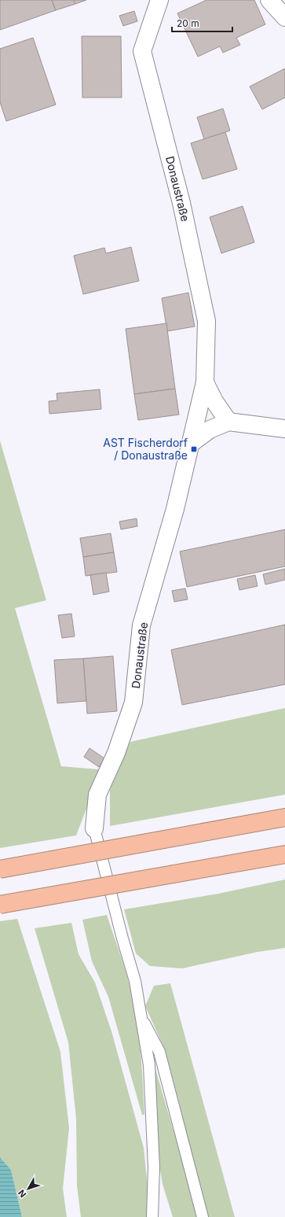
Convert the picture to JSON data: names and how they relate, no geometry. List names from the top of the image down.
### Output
{
  "streets": {
    "street": ["Donaustraße"]
  },
  "places": {
    "transit": ["AST Fischerdorf / Donaustraße"]
  },
  "scale_bar": "20 m",
  "north": "bottom left"
}
